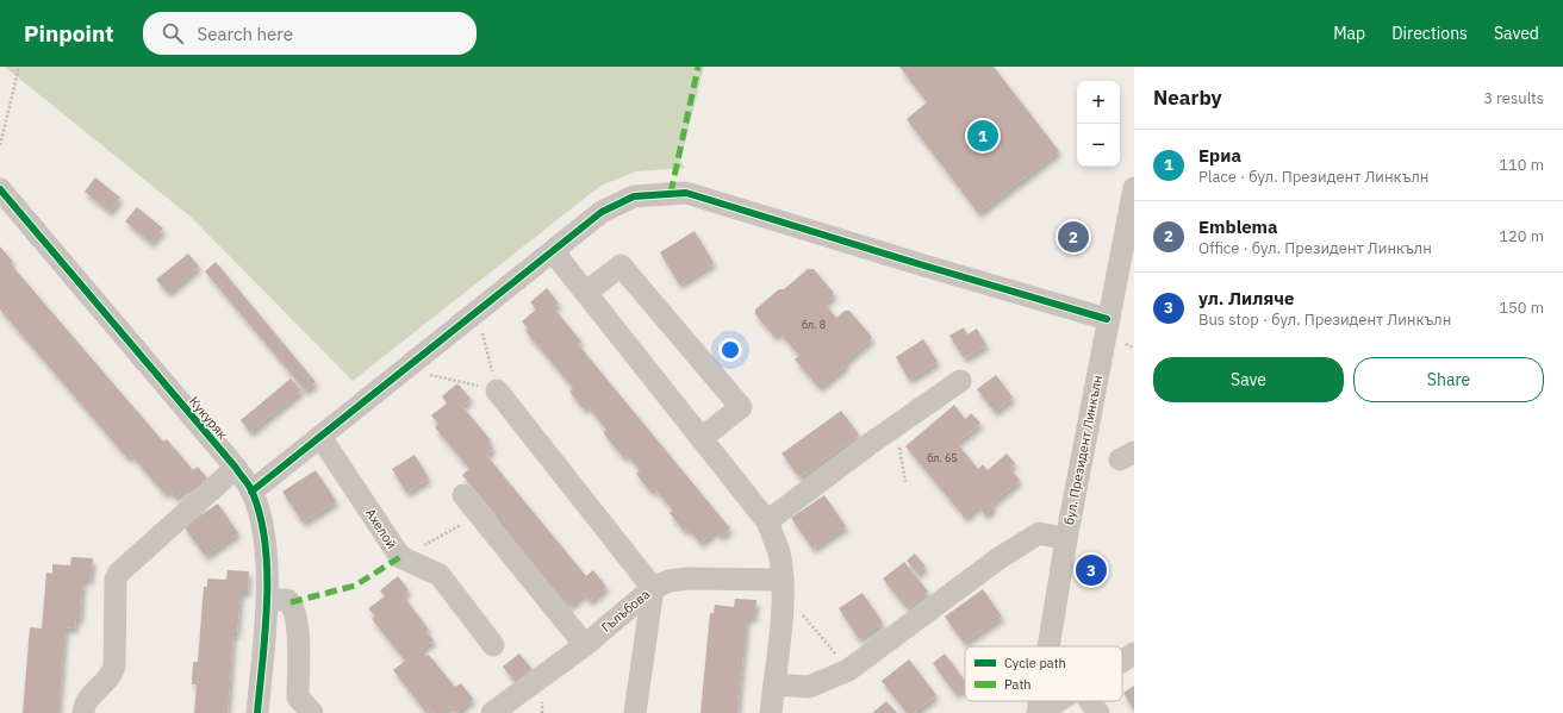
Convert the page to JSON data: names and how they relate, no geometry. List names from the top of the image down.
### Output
{
  "streets": {
    "street": [
      "Кукуряк",
      "бул. Президент Линкълн",
      "Ахелой",
      "Гълъбова"
    ]
  },
  "house_numbers": ["бл. 8", "бл. 65"],
  "legend": ["Cycle path", "Path"],
  "page": {
    "header": "Pinpoint",
    "search": "Search here",
    "nav": ["Map", "Directions", "Saved"],
    "heading": ["Nearby", "3 results"],
    "map_buttons": ["+", "−"],
    "pins": ["1", "2", "3"],
    "list": [
      {
        "mark": "1",
        "name": "Ериа",
        "note": "Place · бул. Президент Линкълн",
        "value": "110 m"
      },
      {
        "mark": "2",
        "name": "Emblema",
        "note": "Office · бул. Президент Линкълн",
        "value": "120 m"
      },
      {
        "mark": "3",
        "name": "ул. Лиляче",
        "note": "Bus stop · бул. Президент Линкълн",
        "value": "150 m"
      }
    ],
    "buttons": ["Save", "Share"]
  }
}
